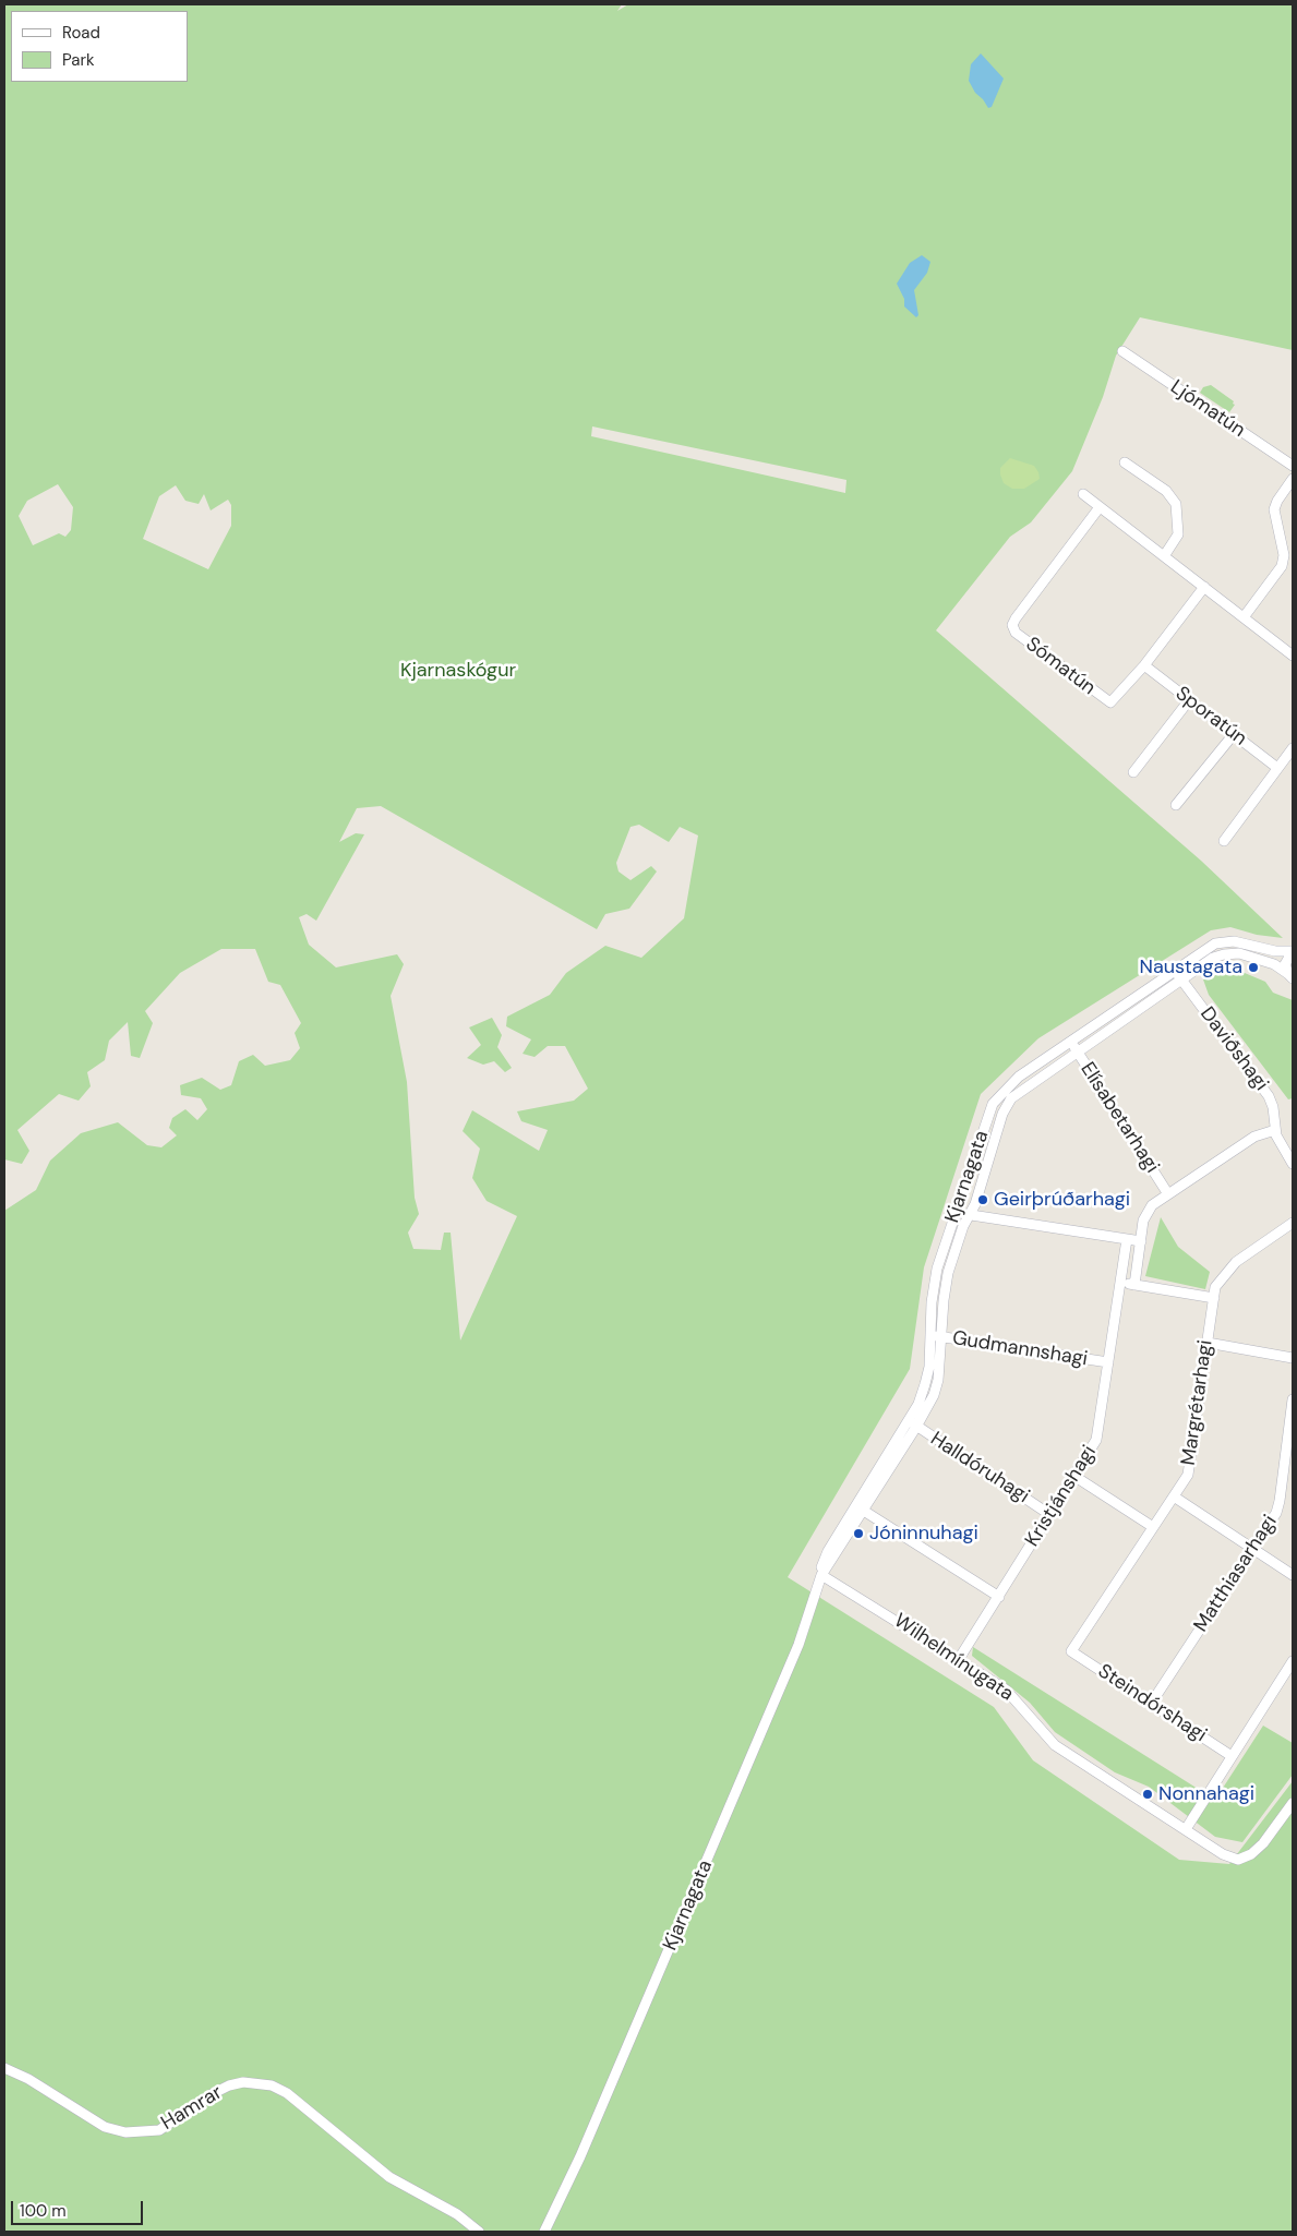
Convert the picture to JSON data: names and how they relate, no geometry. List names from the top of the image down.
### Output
{
  "streets": {
    "street": [
      "Ljómatún",
      "Sómatún",
      "Sporatún",
      "Daviðshagi",
      "Elísabetarhagi",
      "Kjarnagata",
      "Gudmannshagi",
      "Margrétarhagi",
      "Halldóruhagi",
      "Kristjánshagi",
      "Matthiasarhagi",
      "Wilhelmínugata",
      "Steindórshagi",
      "Hamrar"
    ]
  },
  "crossings": [
    ["Sómatún", "Sporatún"],
    ["Daviðshagi", "Kjarnagata"],
    ["Elísabetarhagi", "Kjarnagata"],
    ["Kjarnagata", "Gudmannshagi"],
    ["Kjarnagata", "Halldóruhagi"],
    ["Kjarnagata", "Wilhelmínugata"],
    ["Gudmannshagi", "Kristjánshagi"],
    ["Margrétarhagi", "Steindórshagi"],
    ["Halldóruhagi", "Kristjánshagi"],
    ["Kristjánshagi", "Wilhelmínugata"],
    ["Matthiasarhagi", "Steindórshagi"]
  ],
  "parks": ["Kjarnaskógur"],
  "places": [
    "Naustagata",
    "Geirþrúðarhagi",
    "Jóninnuhagi",
    "Nonnahagi"
  ],
  "legend": ["Road", "Park"],
  "scale_bar": "100 m"
}
